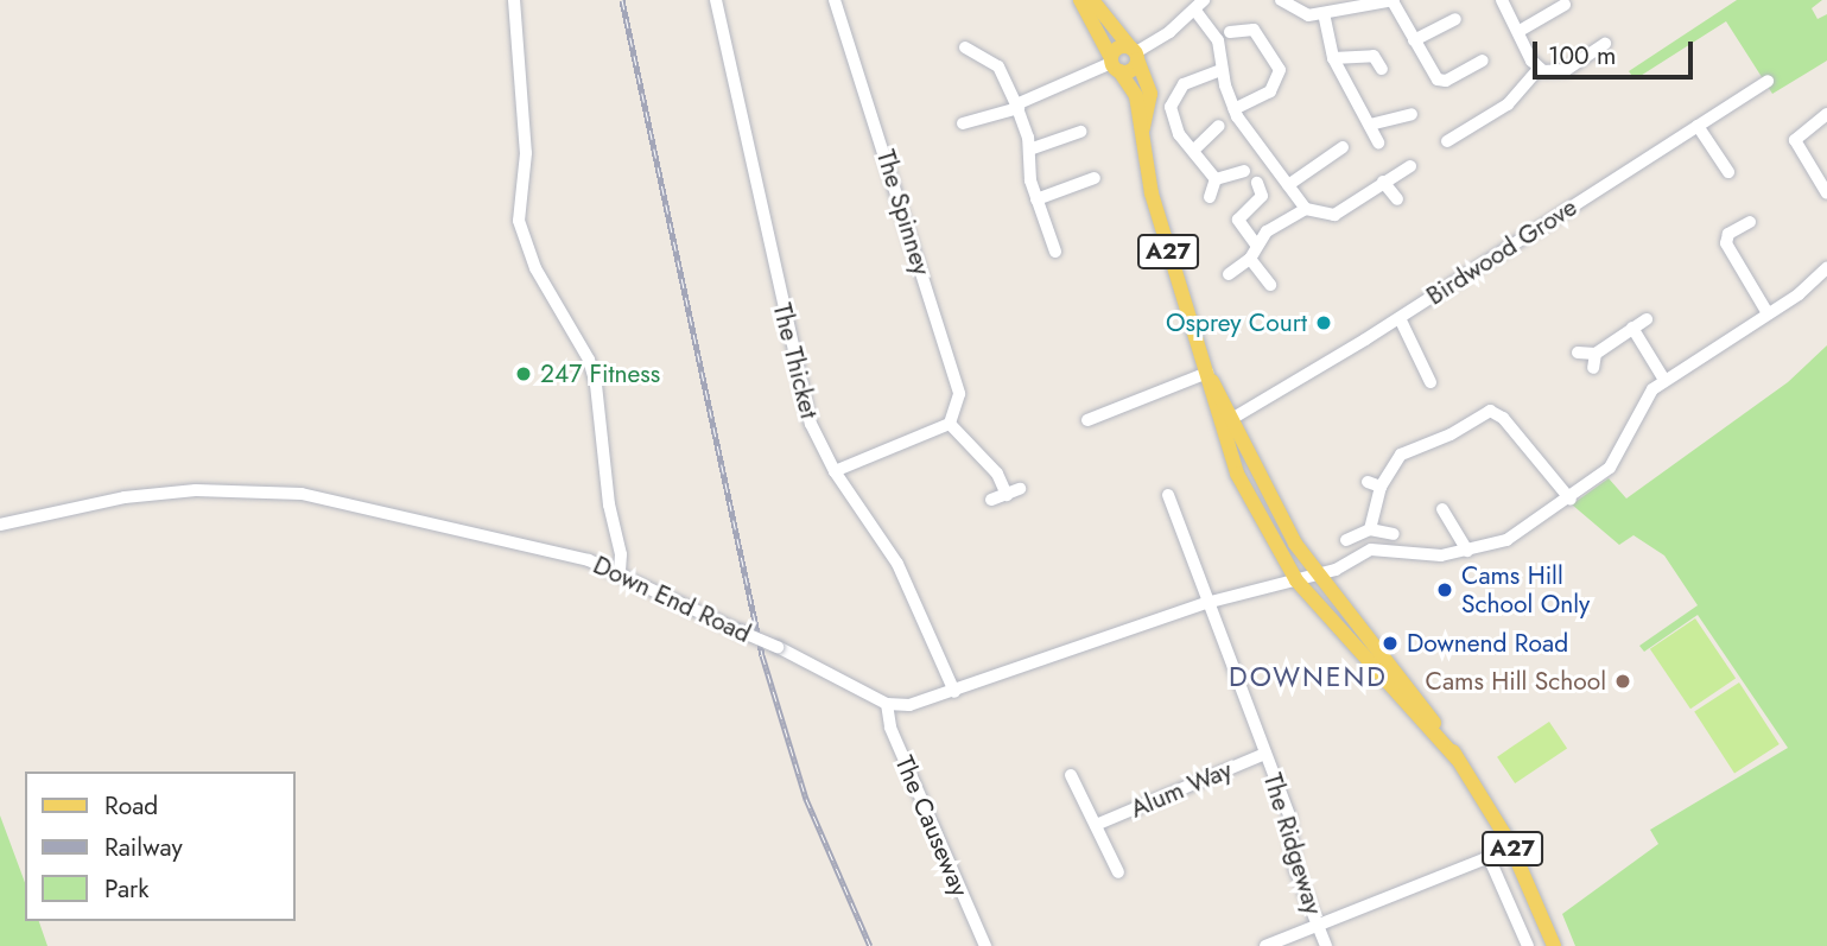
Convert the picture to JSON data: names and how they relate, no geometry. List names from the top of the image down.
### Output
{
  "streets": {
    "main road": ["A27"],
    "street": [
      "The Spinney",
      "Birdwood Grove",
      "The Thicket",
      "Down End Road",
      "Alum Way",
      "The Causeway",
      "The Ridgeway"
    ]
  },
  "crossings": [
    ["A27", "Birdwood Grove"],
    ["Down End Road", "The Causeway"],
    ["Alum Way", "The Ridgeway"]
  ],
  "districts": ["DOWNEND"],
  "places": [
    "Osprey Court",
    "247 Fitness",
    "Cams Hill School Only",
    "Downend Road",
    "Cams Hill School"
  ],
  "legend": ["Road", "Railway", "Park"],
  "scale_bar": "100 m"
}
